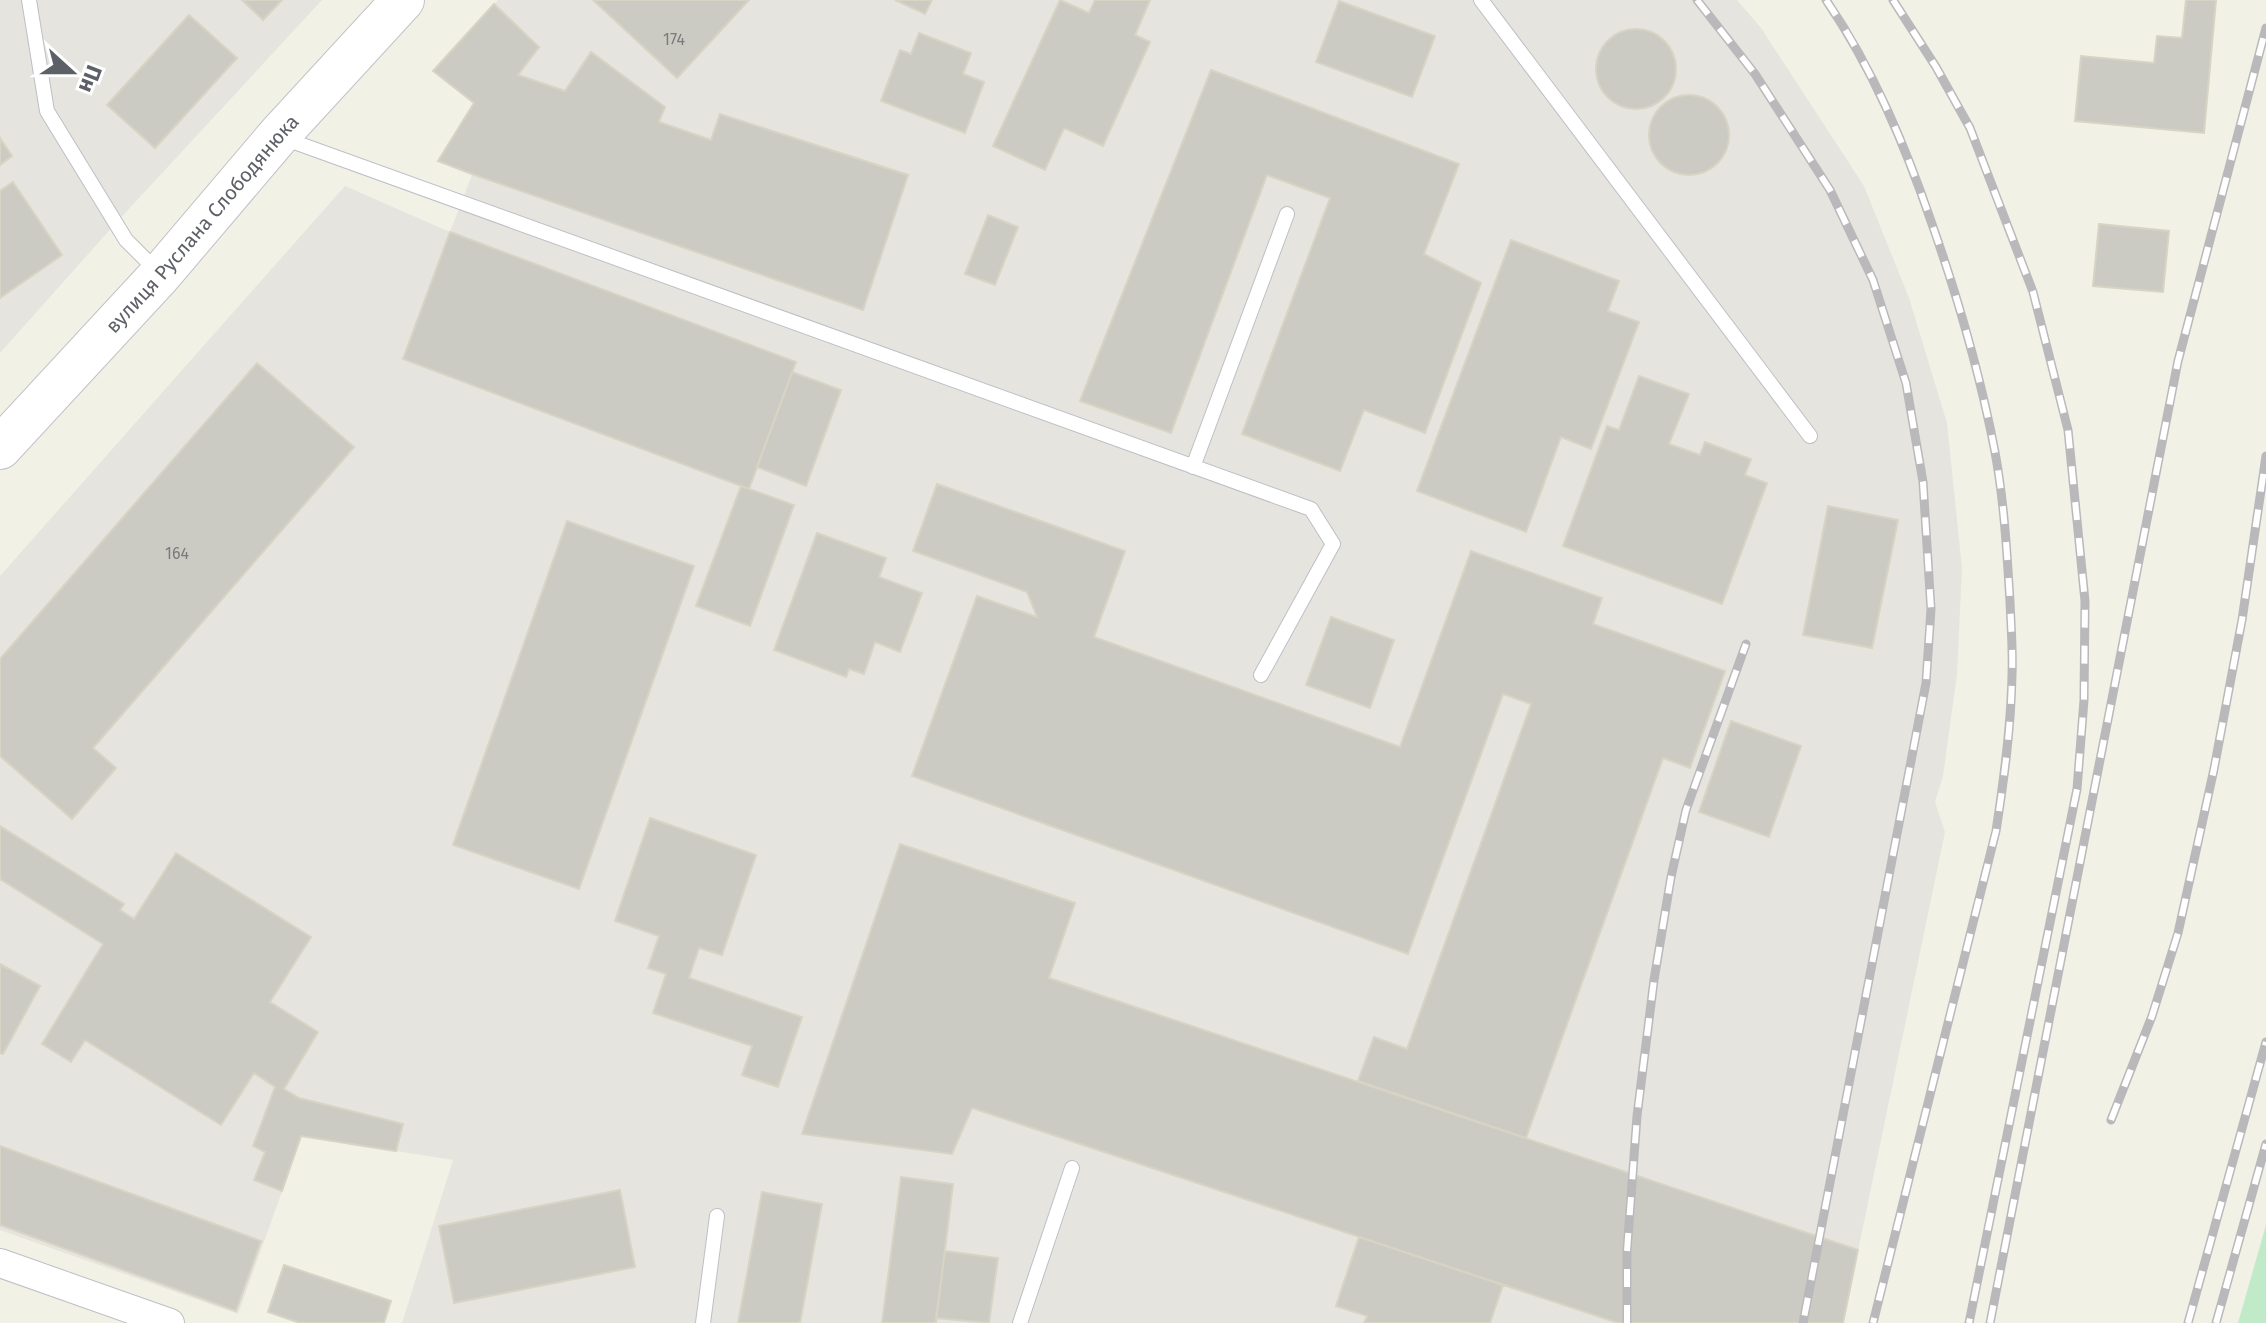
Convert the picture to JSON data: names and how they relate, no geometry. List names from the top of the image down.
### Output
{
  "streets": {
    "street": ["вулиця Руслана Слободянюка"]
  },
  "house_numbers": ["174", "164"],
  "north": "right"
}
